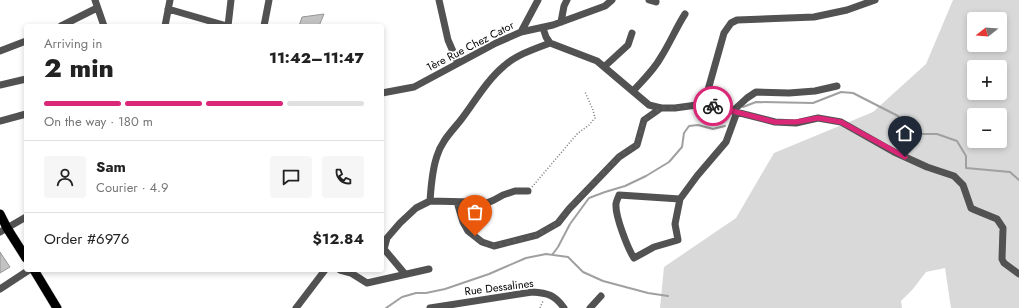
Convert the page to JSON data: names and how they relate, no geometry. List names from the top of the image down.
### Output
{
  "streets": {
    "street": ["1ère Rue Chez Cator", "Rue Dessalines"]
  },
  "north": "left",
  "page": {
    "map_buttons": ["+", "−"],
    "heading": ["2 min", "Arriving in", "11:42–11:47"],
    "panel": [
      "Sam",
      "Courier · 4.9",
      "Order #6976",
      "$12.84"
    ],
    "bar": "On the way · 180 m"
  }
}
